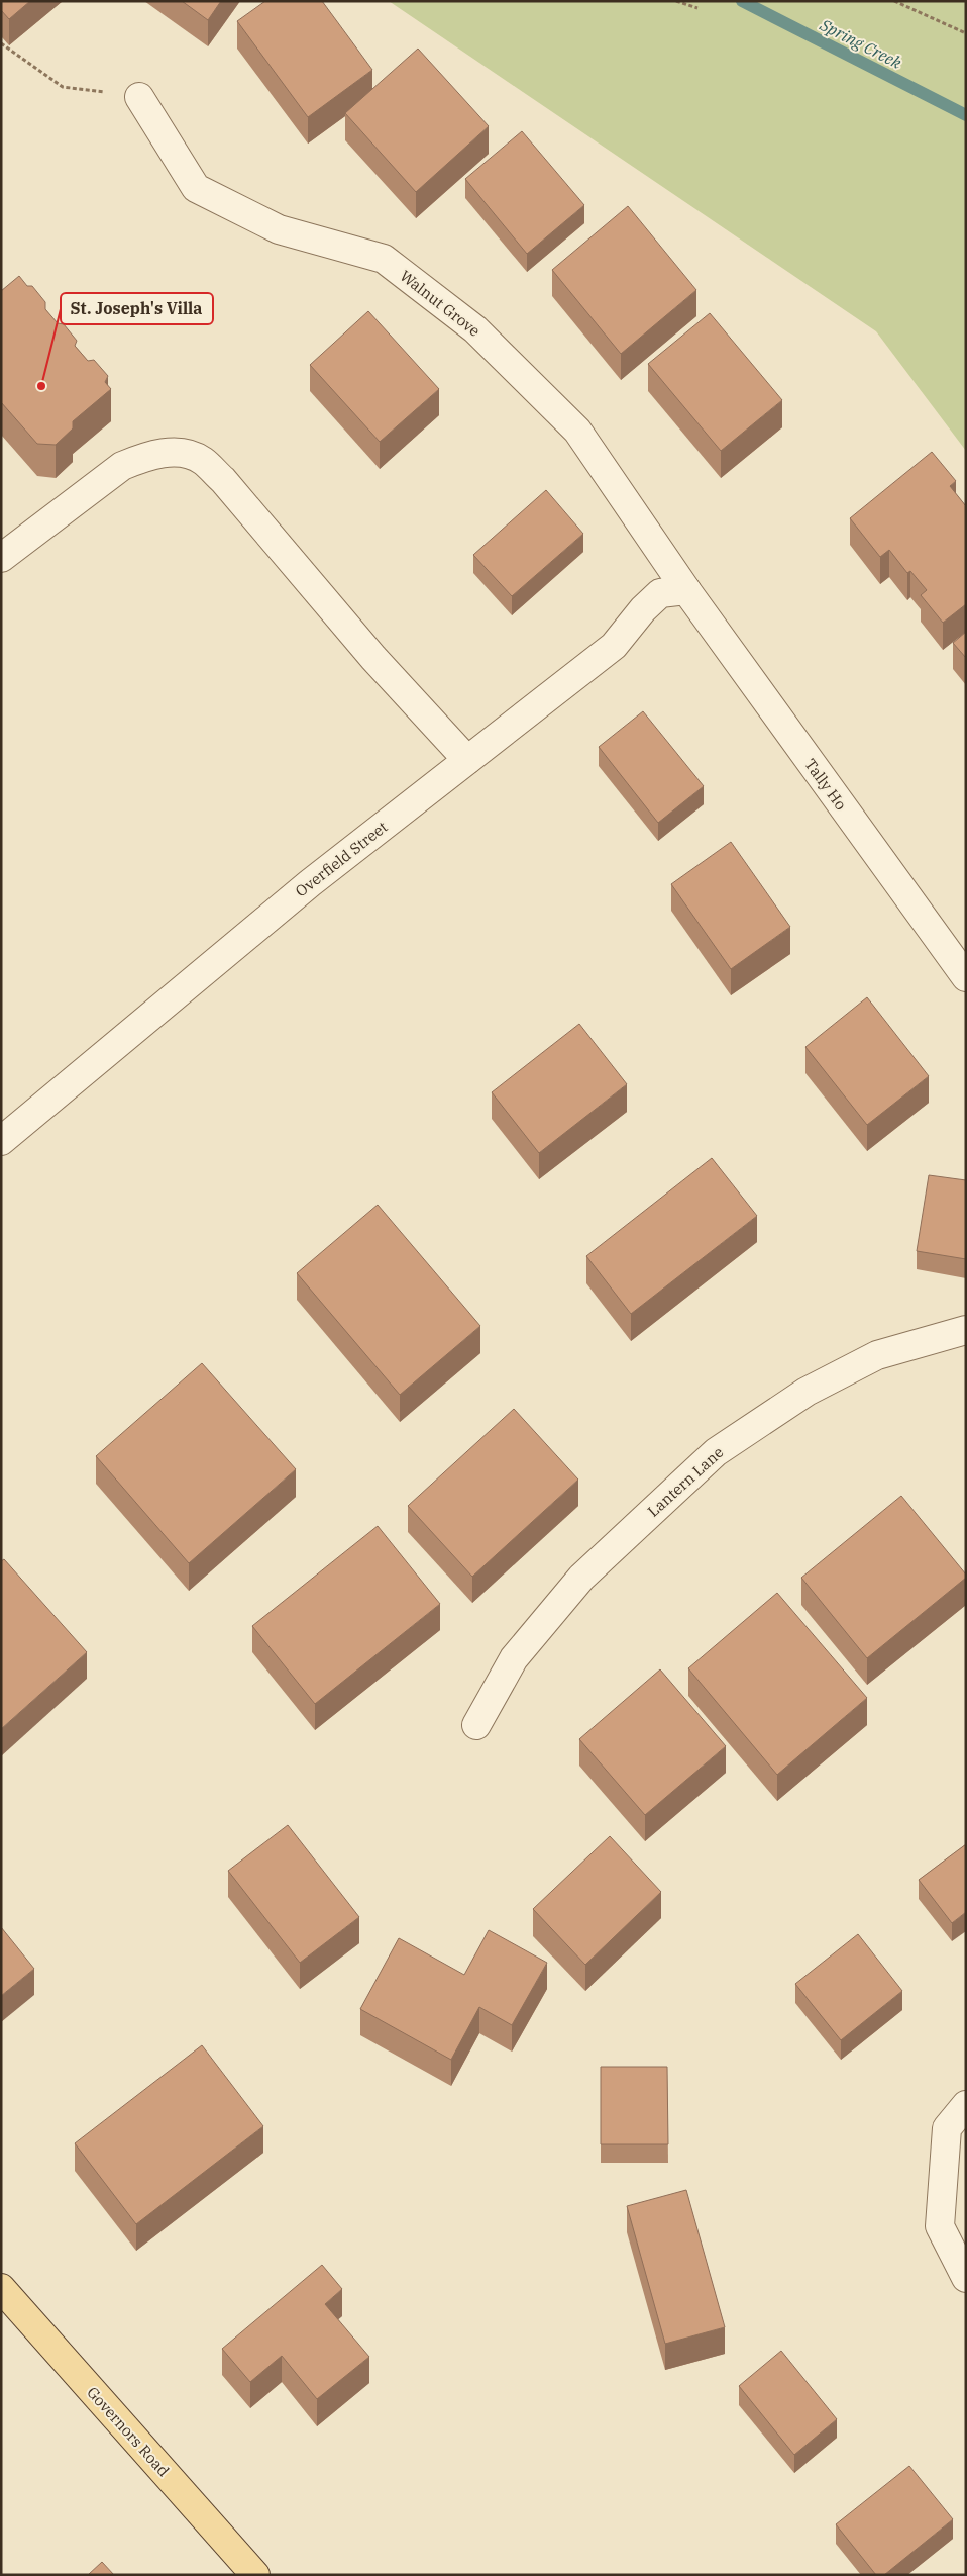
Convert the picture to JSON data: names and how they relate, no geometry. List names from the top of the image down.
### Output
{
  "streets": {
    "main road": ["Governors Road"],
    "street": [
      "Walnut Grove",
      "Tally Ho",
      "Overfield Street",
      "Lantern Lane"
    ]
  },
  "crossings": [
    ["Walnut Grove", "Tally Ho"],
    ["Walnut Grove", "Overfield Street"],
    ["Tally Ho", "Overfield Street"]
  ],
  "water": ["Spring Creek"],
  "places": ["St. Joseph's Villa"]
}
